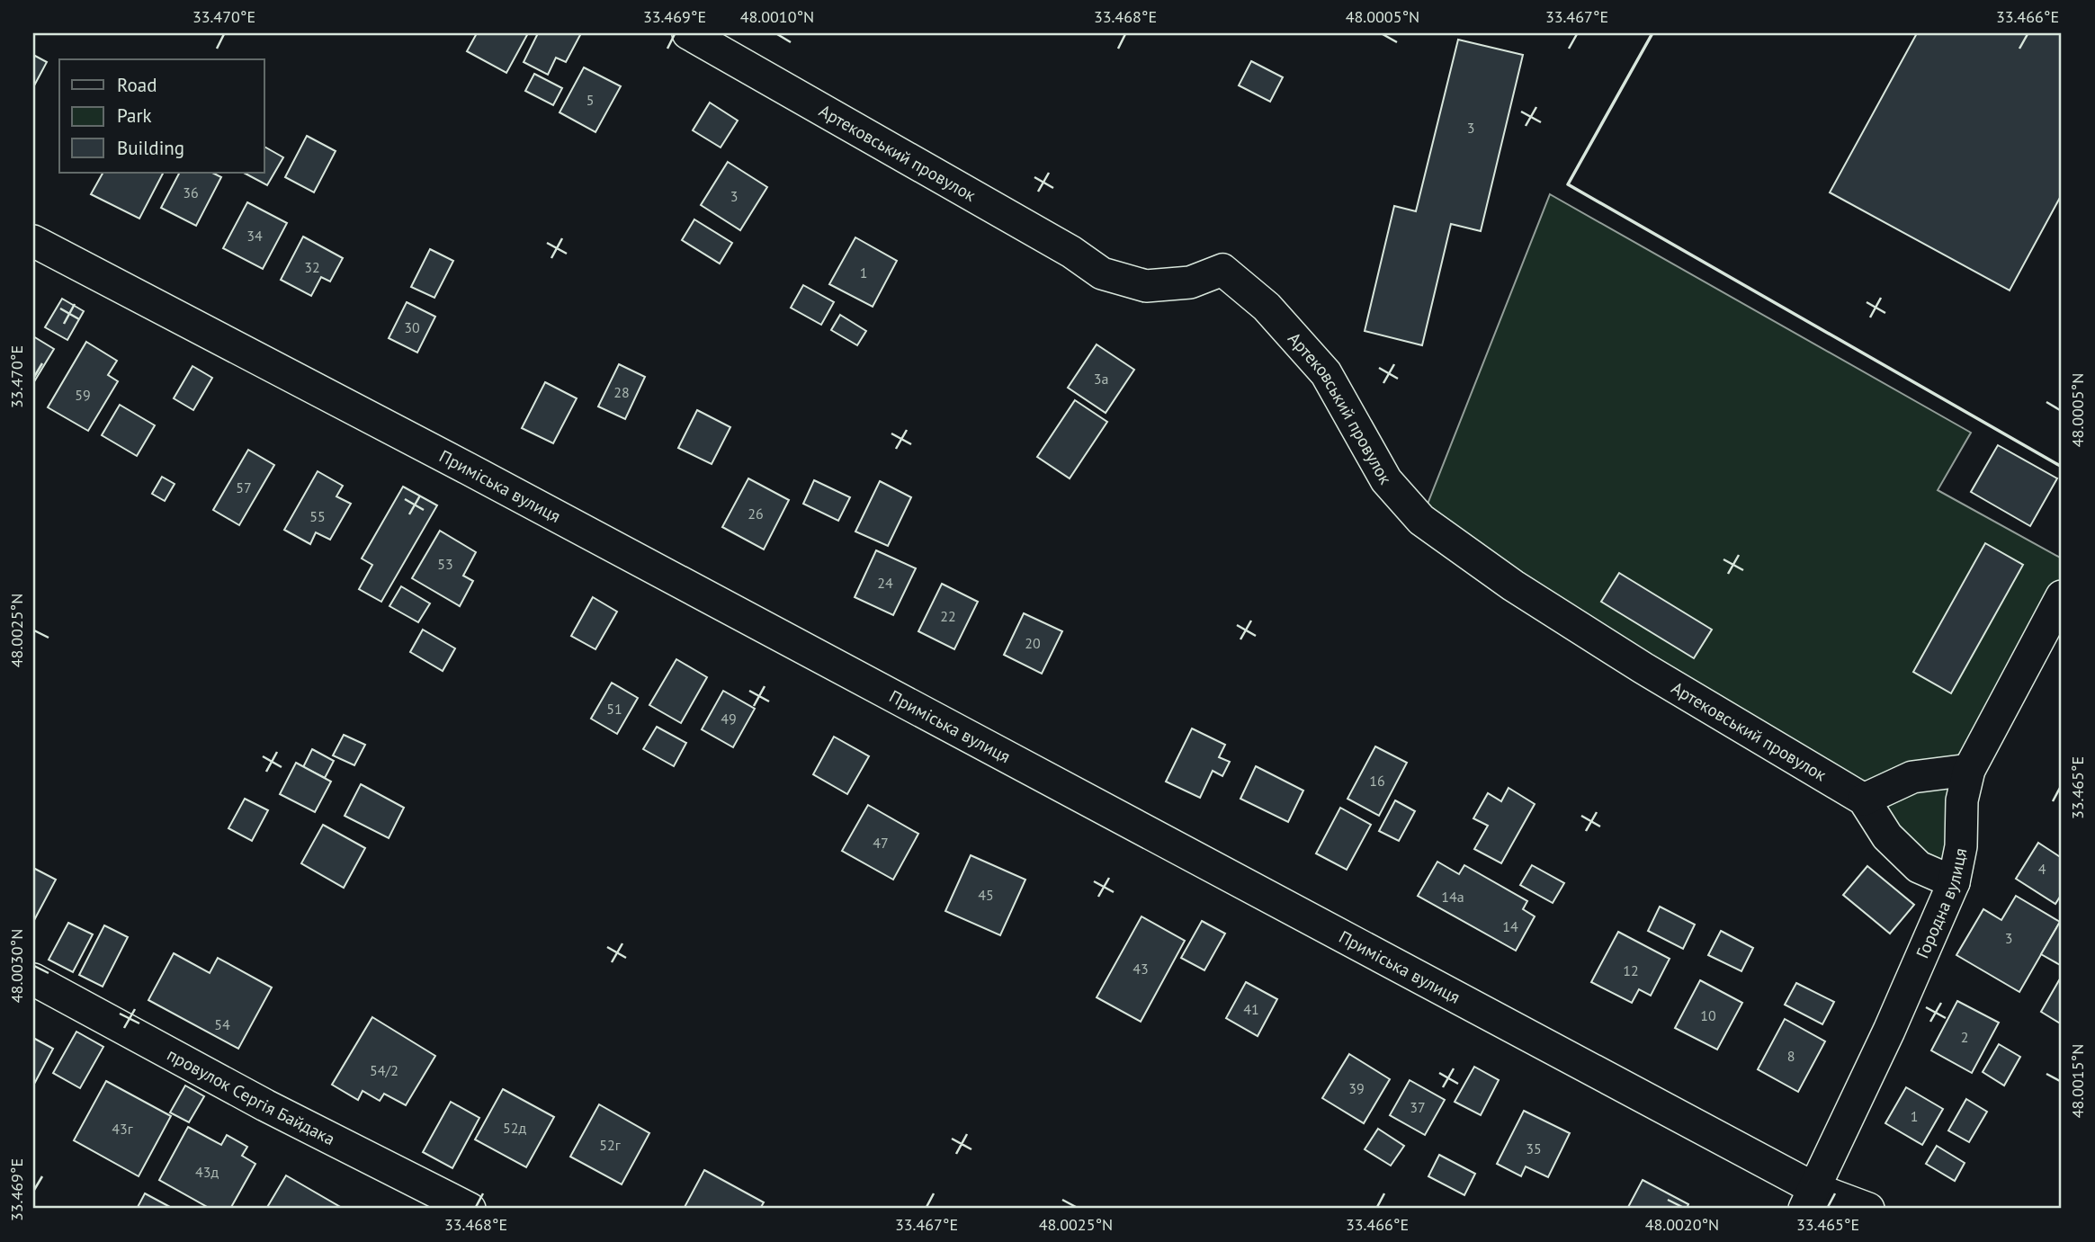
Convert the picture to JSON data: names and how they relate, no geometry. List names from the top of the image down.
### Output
{
  "streets": {
    "street": [
      "Артековський провулок",
      "Приміська вулиця",
      "Городна вулиця",
      "провулок Сергія Байдака"
    ]
  },
  "crossings": [
    ["Артековський провулок", "Городна вулиця"],
    ["Приміська вулиця", "Городна вулиця"]
  ],
  "house_numbers": [
    "5",
    "3",
    "36",
    "3",
    "34",
    "32",
    "1",
    "30",
    "3а",
    "28",
    "59",
    "57",
    "26",
    "55",
    "53",
    "24",
    "22",
    "20",
    "51",
    "49",
    "16",
    "47",
    "4",
    "45",
    "14а",
    "14",
    "3",
    "43",
    "12",
    "41",
    "10",
    "54",
    "2",
    "8",
    "54/2",
    "39",
    "37",
    "1",
    "52д",
    "43г",
    "52г",
    "35",
    "43д"
  ],
  "legend": ["Road", "Park", "Building"],
  "coordinates": [
    "33.470°E",
    "33.469°E",
    "48.0010°N",
    "33.468°E",
    "48.0005°N",
    "33.467°E",
    "33.466°E",
    "48.0025°N",
    "33.465°E",
    "48.0030°N",
    "48.0015°N",
    "48.0020°N"
  ]
}
